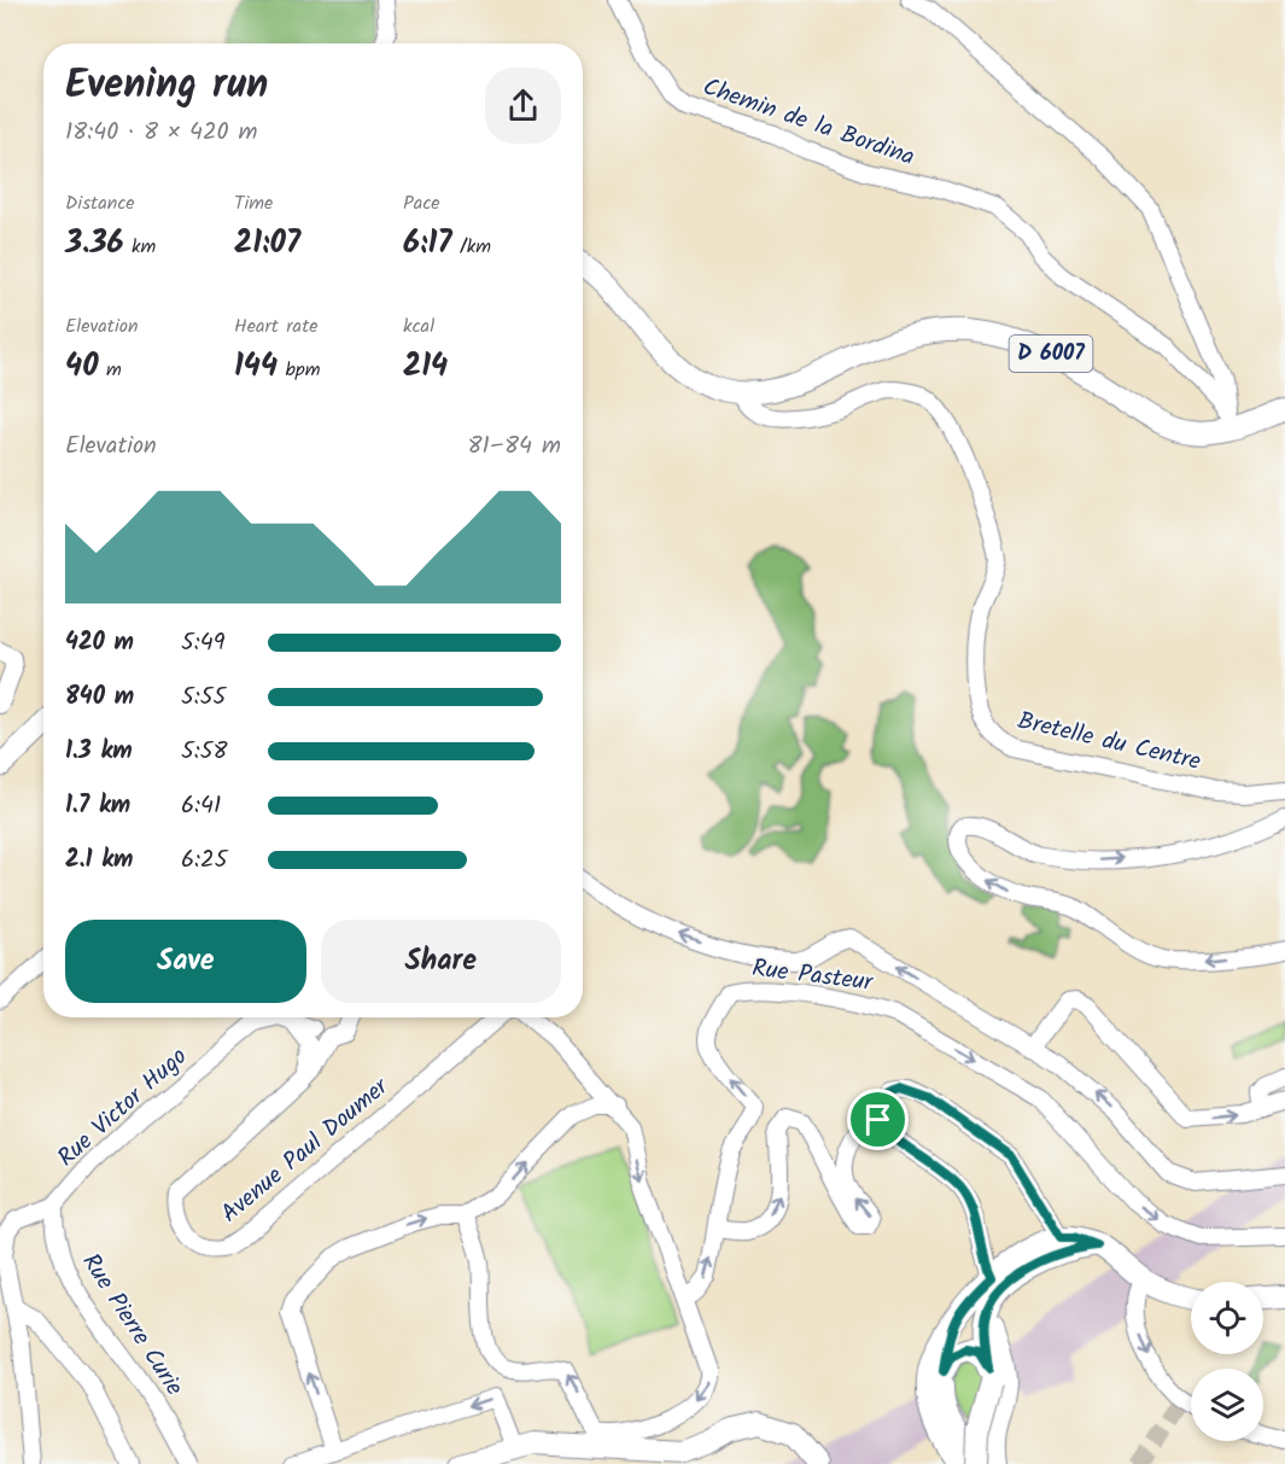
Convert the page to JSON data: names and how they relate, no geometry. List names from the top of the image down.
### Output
{
  "streets": {
    "main road": ["D 6007"],
    "street": [
      "Chemin de la Bordina",
      "Bretelle du Centre",
      "Rue Pasteur",
      "Rue Victor Hugo",
      "Avenue Paul Doumer",
      "Rue Pierre Curie"
    ]
  },
  "crossings": [
    ["D 6007", "Bretelle du Centre"],
    ["Rue Victor Hugo", "Avenue Paul Doumer"],
    ["Rue Victor Hugo", "Rue Pierre Curie"]
  ],
  "page": {
    "heading": ["Evening run", "18:40 · 8 × 420 m"],
    "stats": [
      ["Distance", "3.36 km"],
      ["Time", "21:07"],
      ["Pace", "6:17 /km"],
      ["Elevation", "40 m"],
      ["Heart rate", "144 bpm"],
      ["kcal", "214"]
    ],
    "chart": ["Elevation", "81–84 m"],
    "list": [
      {
        "name": "420 m",
        "note": "5:49"
      },
      {
        "name": "840 m",
        "note": "5:55"
      },
      {
        "name": "1.3 km",
        "note": "5:58"
      },
      {
        "name": "1.7 km",
        "note": "6:41"
      },
      {
        "name": "2.1 km",
        "note": "6:25"
      }
    ],
    "buttons": ["Save", "Share"]
  }
}
